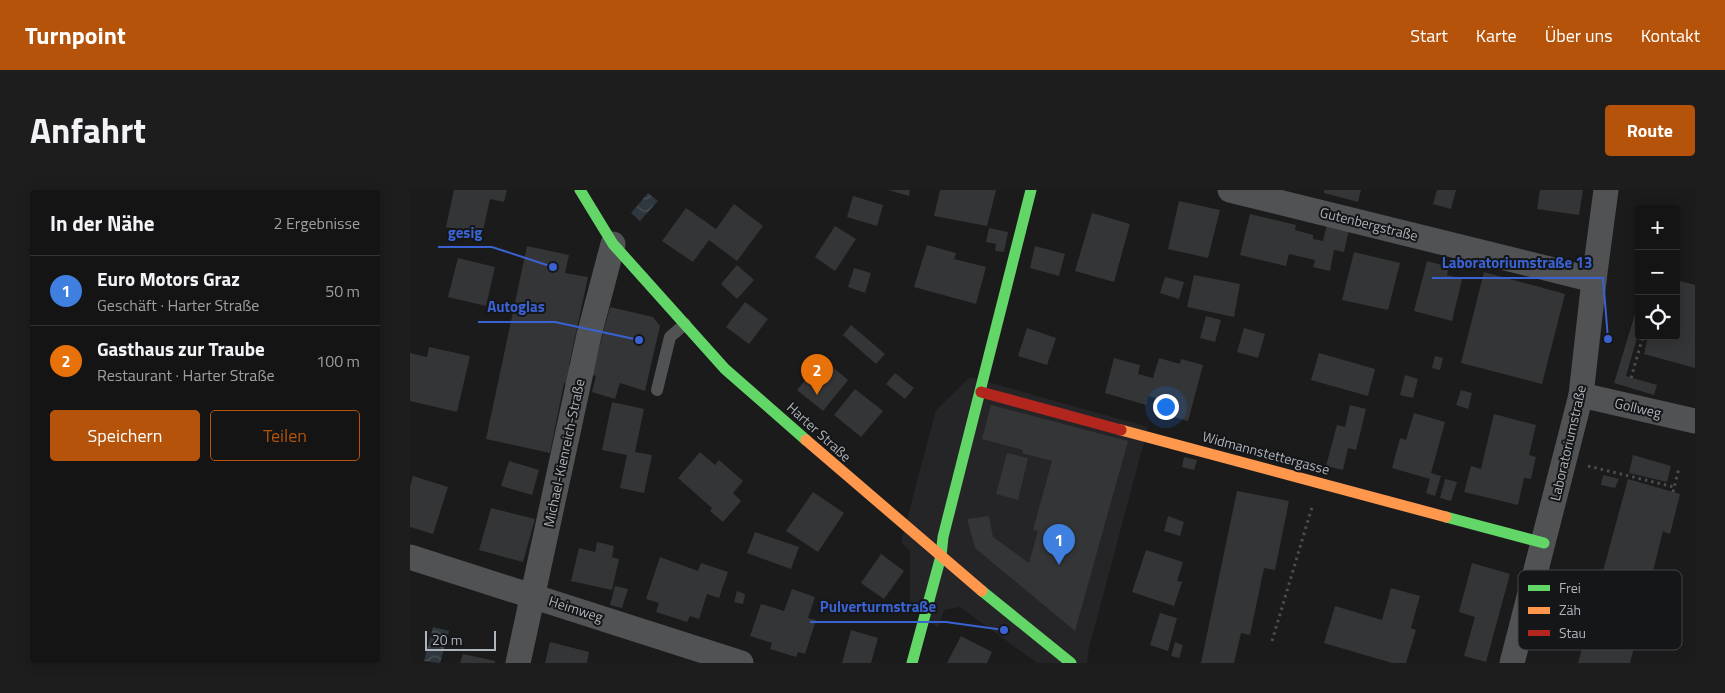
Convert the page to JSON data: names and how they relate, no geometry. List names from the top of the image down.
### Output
{
  "streets": {
    "street": [
      "Gutenbergstraße",
      "Gollweg",
      "Harter Straße",
      "Laboratoriumstraße",
      "Michael-Kienreich-Straße",
      "Widmannstettergasse",
      "Heimweg"
    ]
  },
  "crossings": [
    ["Gutenbergstraße", "Laboratoriumstraße"],
    ["Gollweg", "Laboratoriumstraße"],
    ["Harter Straße", "Michael-Kienreich-Straße"],
    ["Laboratoriumstraße", "Widmannstettergasse"],
    ["Michael-Kienreich-Straße", "Heimweg"]
  ],
  "places": [
    "gesig",
    "Laboratoriumstraße 13",
    "Autoglas",
    "Pulverturmstraße"
  ],
  "legend": ["Frei", "Zäh", "Stau"],
  "scale_bar": "20 m",
  "page": {
    "header": "Turnpoint",
    "nav": [
      "Start",
      "Karte",
      "Über uns",
      "Kontakt"
    ],
    "title": "Anfahrt",
    "buttons": [
      "Route",
      ["Speichern", "Teilen"]
    ],
    "heading": ["In der Nähe", "2 Ergebnisse"],
    "map_buttons": ["+", "−"],
    "list": [
      {
        "mark": "1",
        "name": "Euro Motors Graz",
        "note": "Geschäft · Harter Straße",
        "value": "50 m"
      },
      {
        "mark": "2",
        "name": "Gasthaus zur Traube",
        "note": "Restaurant · Harter Straße",
        "value": "100 m"
      }
    ],
    "pins": ["2", "1"],
    "scale": "20 m"
  }
}
